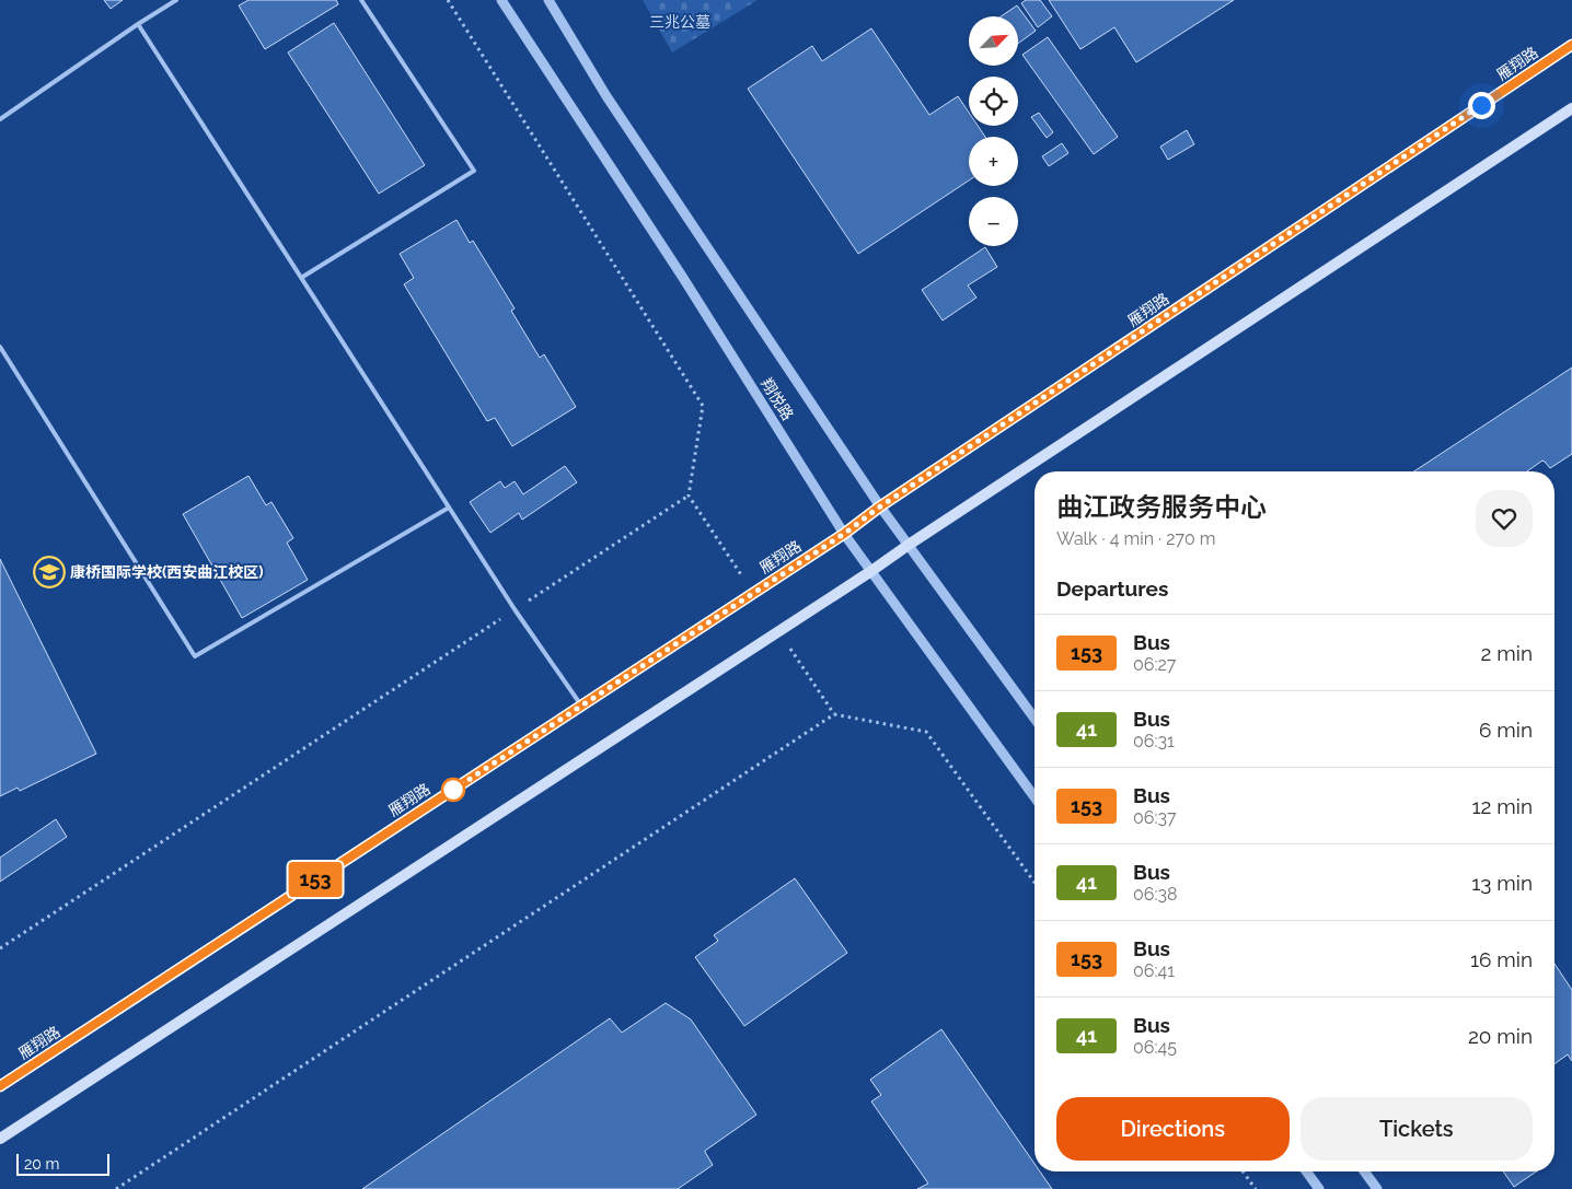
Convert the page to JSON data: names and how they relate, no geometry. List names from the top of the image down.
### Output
{
  "streets": {
    "main road": ["雁翔路"],
    "street": ["翔悦路"]
  },
  "crossings": [
    ["雁翔路", "翔悦路"]
  ],
  "parks": ["三兆公墓"],
  "places": {
    "school or university": ["康桥国际学校(西安曲江校区)"]
  },
  "lines": ["bus line 153"],
  "scale_bar": "20 m",
  "north": "top right",
  "page": {
    "on_map": "153",
    "map_buttons": ["+", "−"],
    "heading": [
      ["曲江政务服务中心", "Walk · 4 min · 270 m"],
      "Departures"
    ],
    "list": [
      {
        "mark": "153",
        "name": "Bus",
        "note": "06:27",
        "value": "2 min"
      },
      {
        "mark": "41",
        "name": "Bus",
        "note": "06:31",
        "value": "6 min"
      },
      {
        "mark": "153",
        "name": "Bus",
        "note": "06:37",
        "value": "12 min"
      },
      {
        "mark": "41",
        "name": "Bus",
        "note": "06:38",
        "value": "13 min"
      },
      {
        "mark": "153",
        "name": "Bus",
        "note": "06:41",
        "value": "16 min"
      },
      {
        "mark": "41",
        "name": "Bus",
        "note": "06:45",
        "value": "20 min"
      }
    ],
    "buttons": ["Directions", "Tickets"],
    "scale": "20 m"
  }
}
